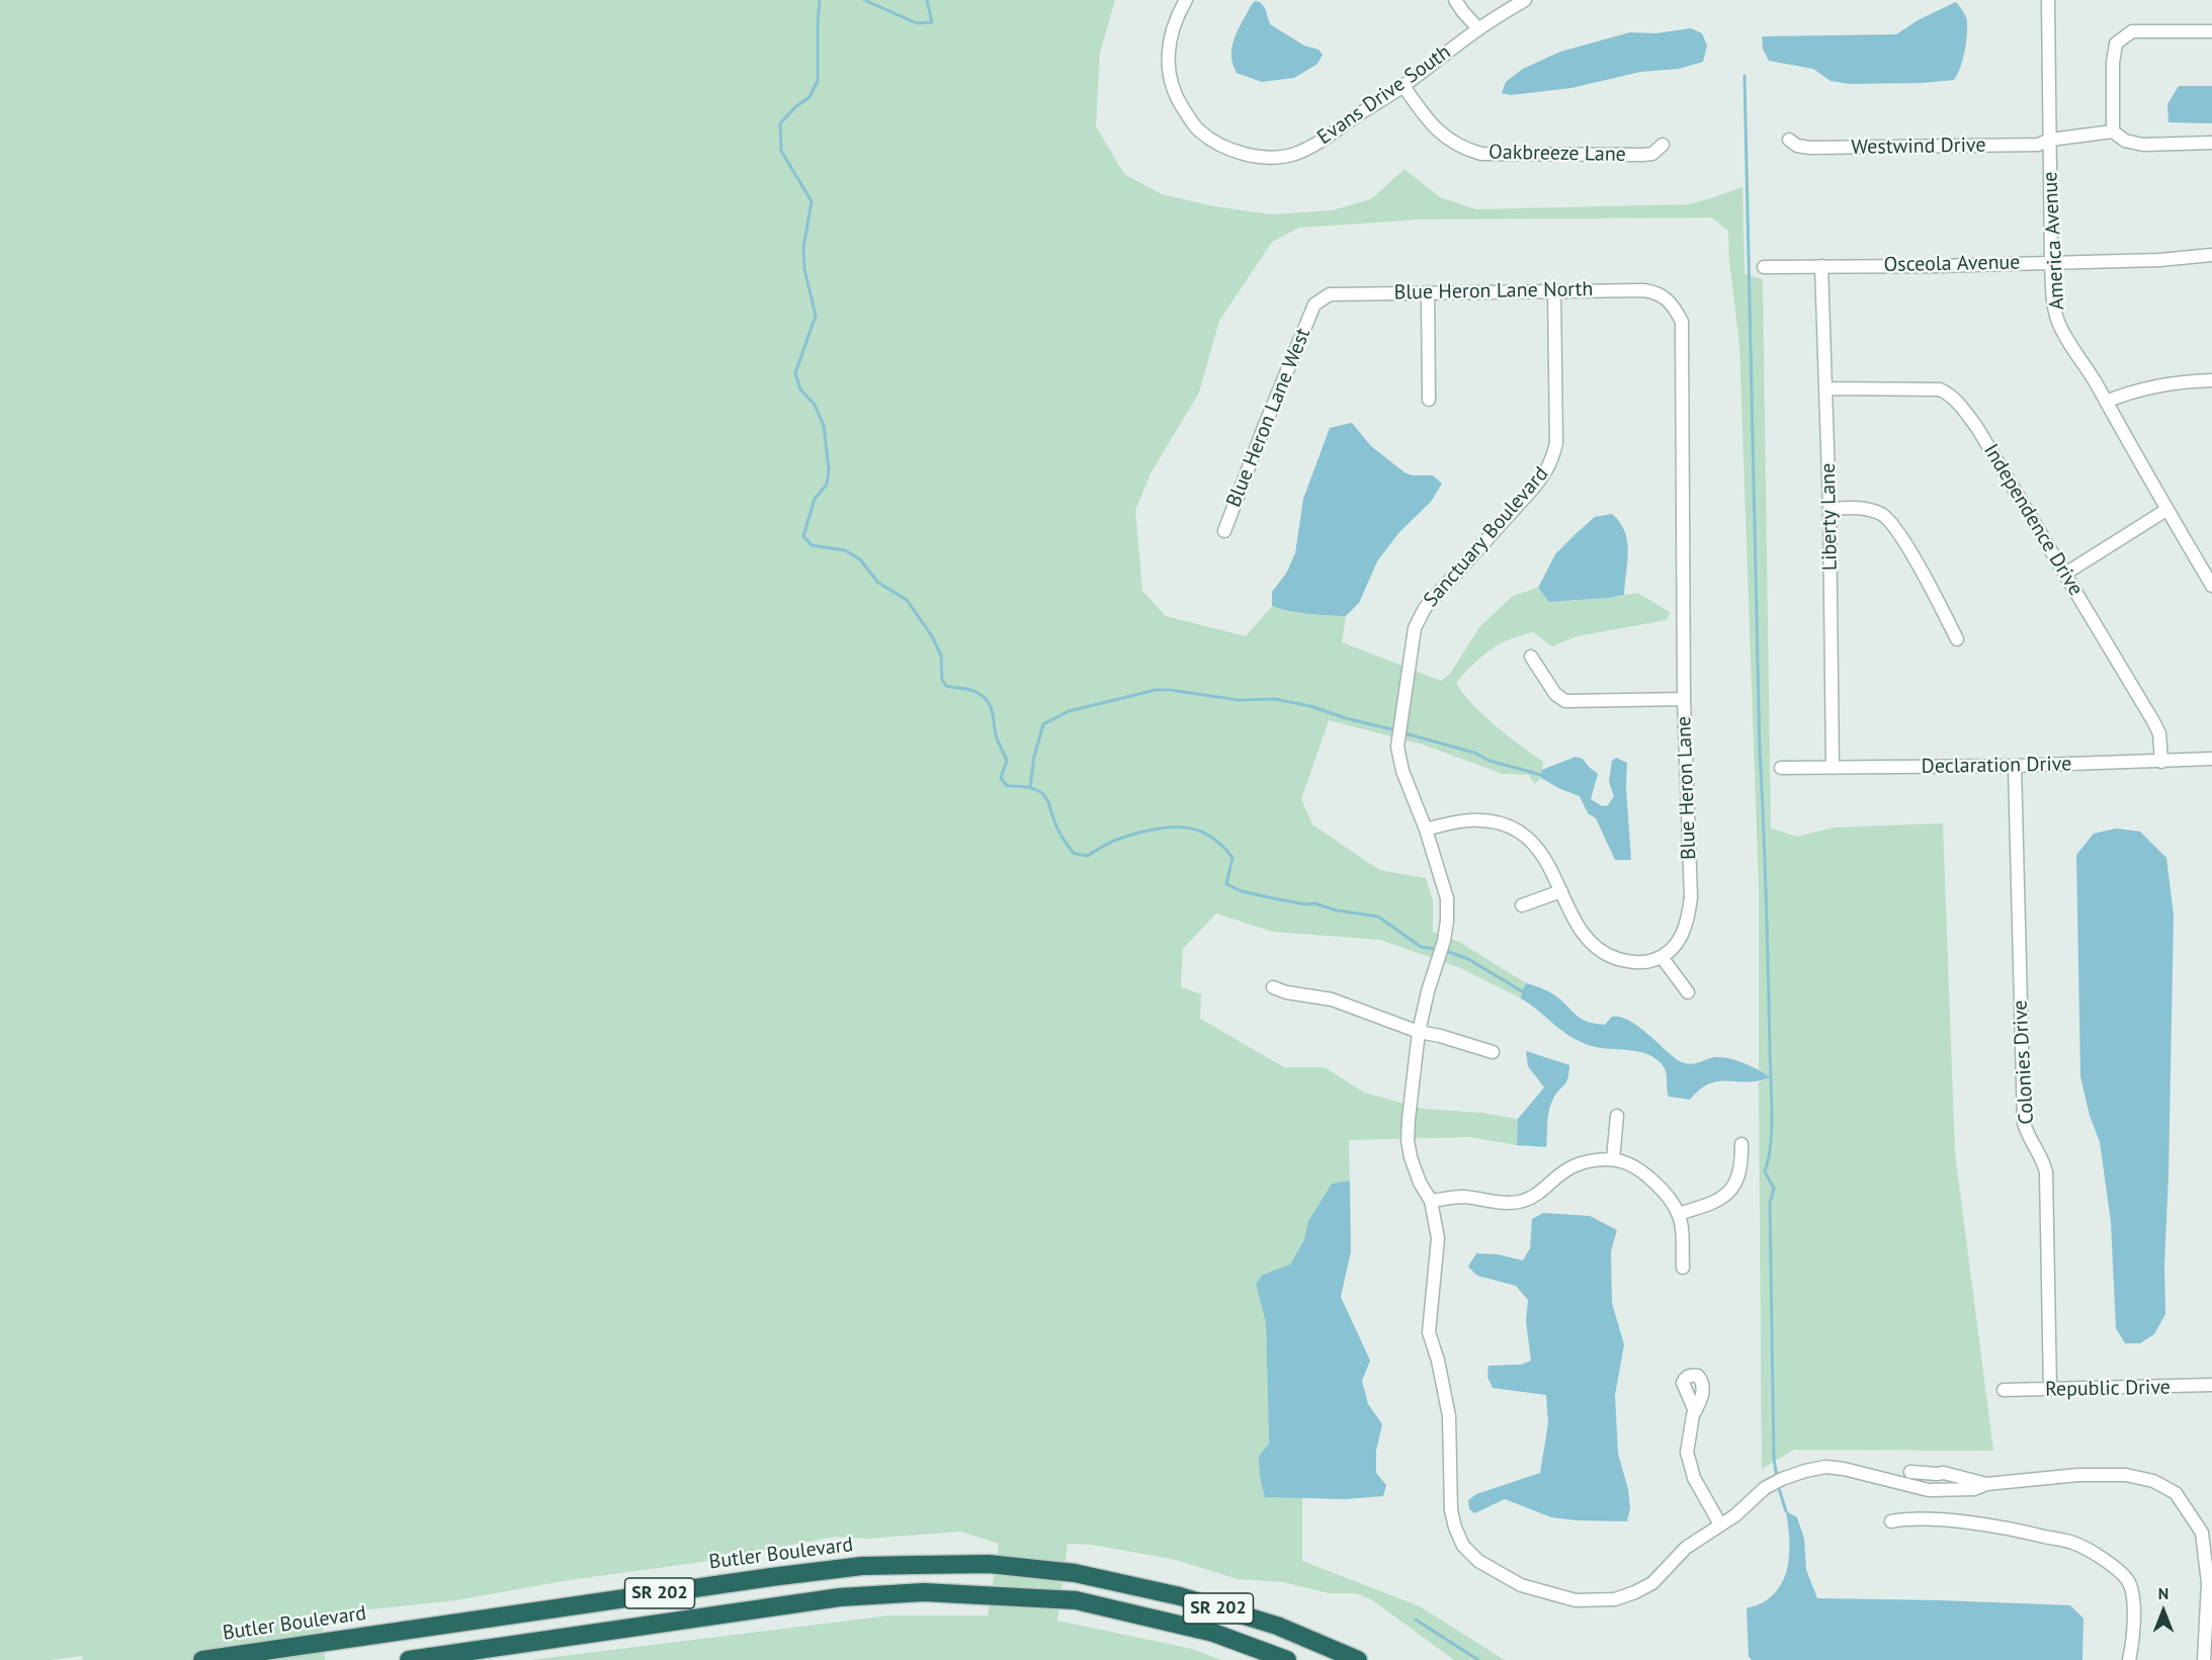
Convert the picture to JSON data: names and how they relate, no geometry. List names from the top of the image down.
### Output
{
  "streets": {
    "highway": ["Butler Boulevard", "SR 202"],
    "street": [
      "Evans Drive South",
      "Westwind Drive",
      "Oakbreeze Lane",
      "America Avenue",
      "Osceola Avenue",
      "Blue Heron Lane North",
      "Blue Heron Lane West",
      "Liberty Lane",
      "Independence Drive",
      "Sanctuary Boulevard",
      "Declaration Drive",
      "Blue Heron Lane",
      "Colonies Drive",
      "Republic Drive"
    ]
  },
  "crossings": [
    ["Evans Drive South", "Oakbreeze Lane"],
    ["Westwind Drive", "America Avenue"],
    ["America Avenue", "Osceola Avenue"],
    ["Osceola Avenue", "Liberty Lane"],
    ["Blue Heron Lane North", "Blue Heron Lane West"],
    ["Blue Heron Lane North", "Sanctuary Boulevard"],
    ["Blue Heron Lane North", "Blue Heron Lane"],
    ["Liberty Lane", "Independence Drive"],
    ["Liberty Lane", "Declaration Drive"],
    ["Independence Drive", "Declaration Drive"],
    ["Declaration Drive", "Colonies Drive"],
    ["Colonies Drive", "Republic Drive"]
  ],
  "north": "top"
}
